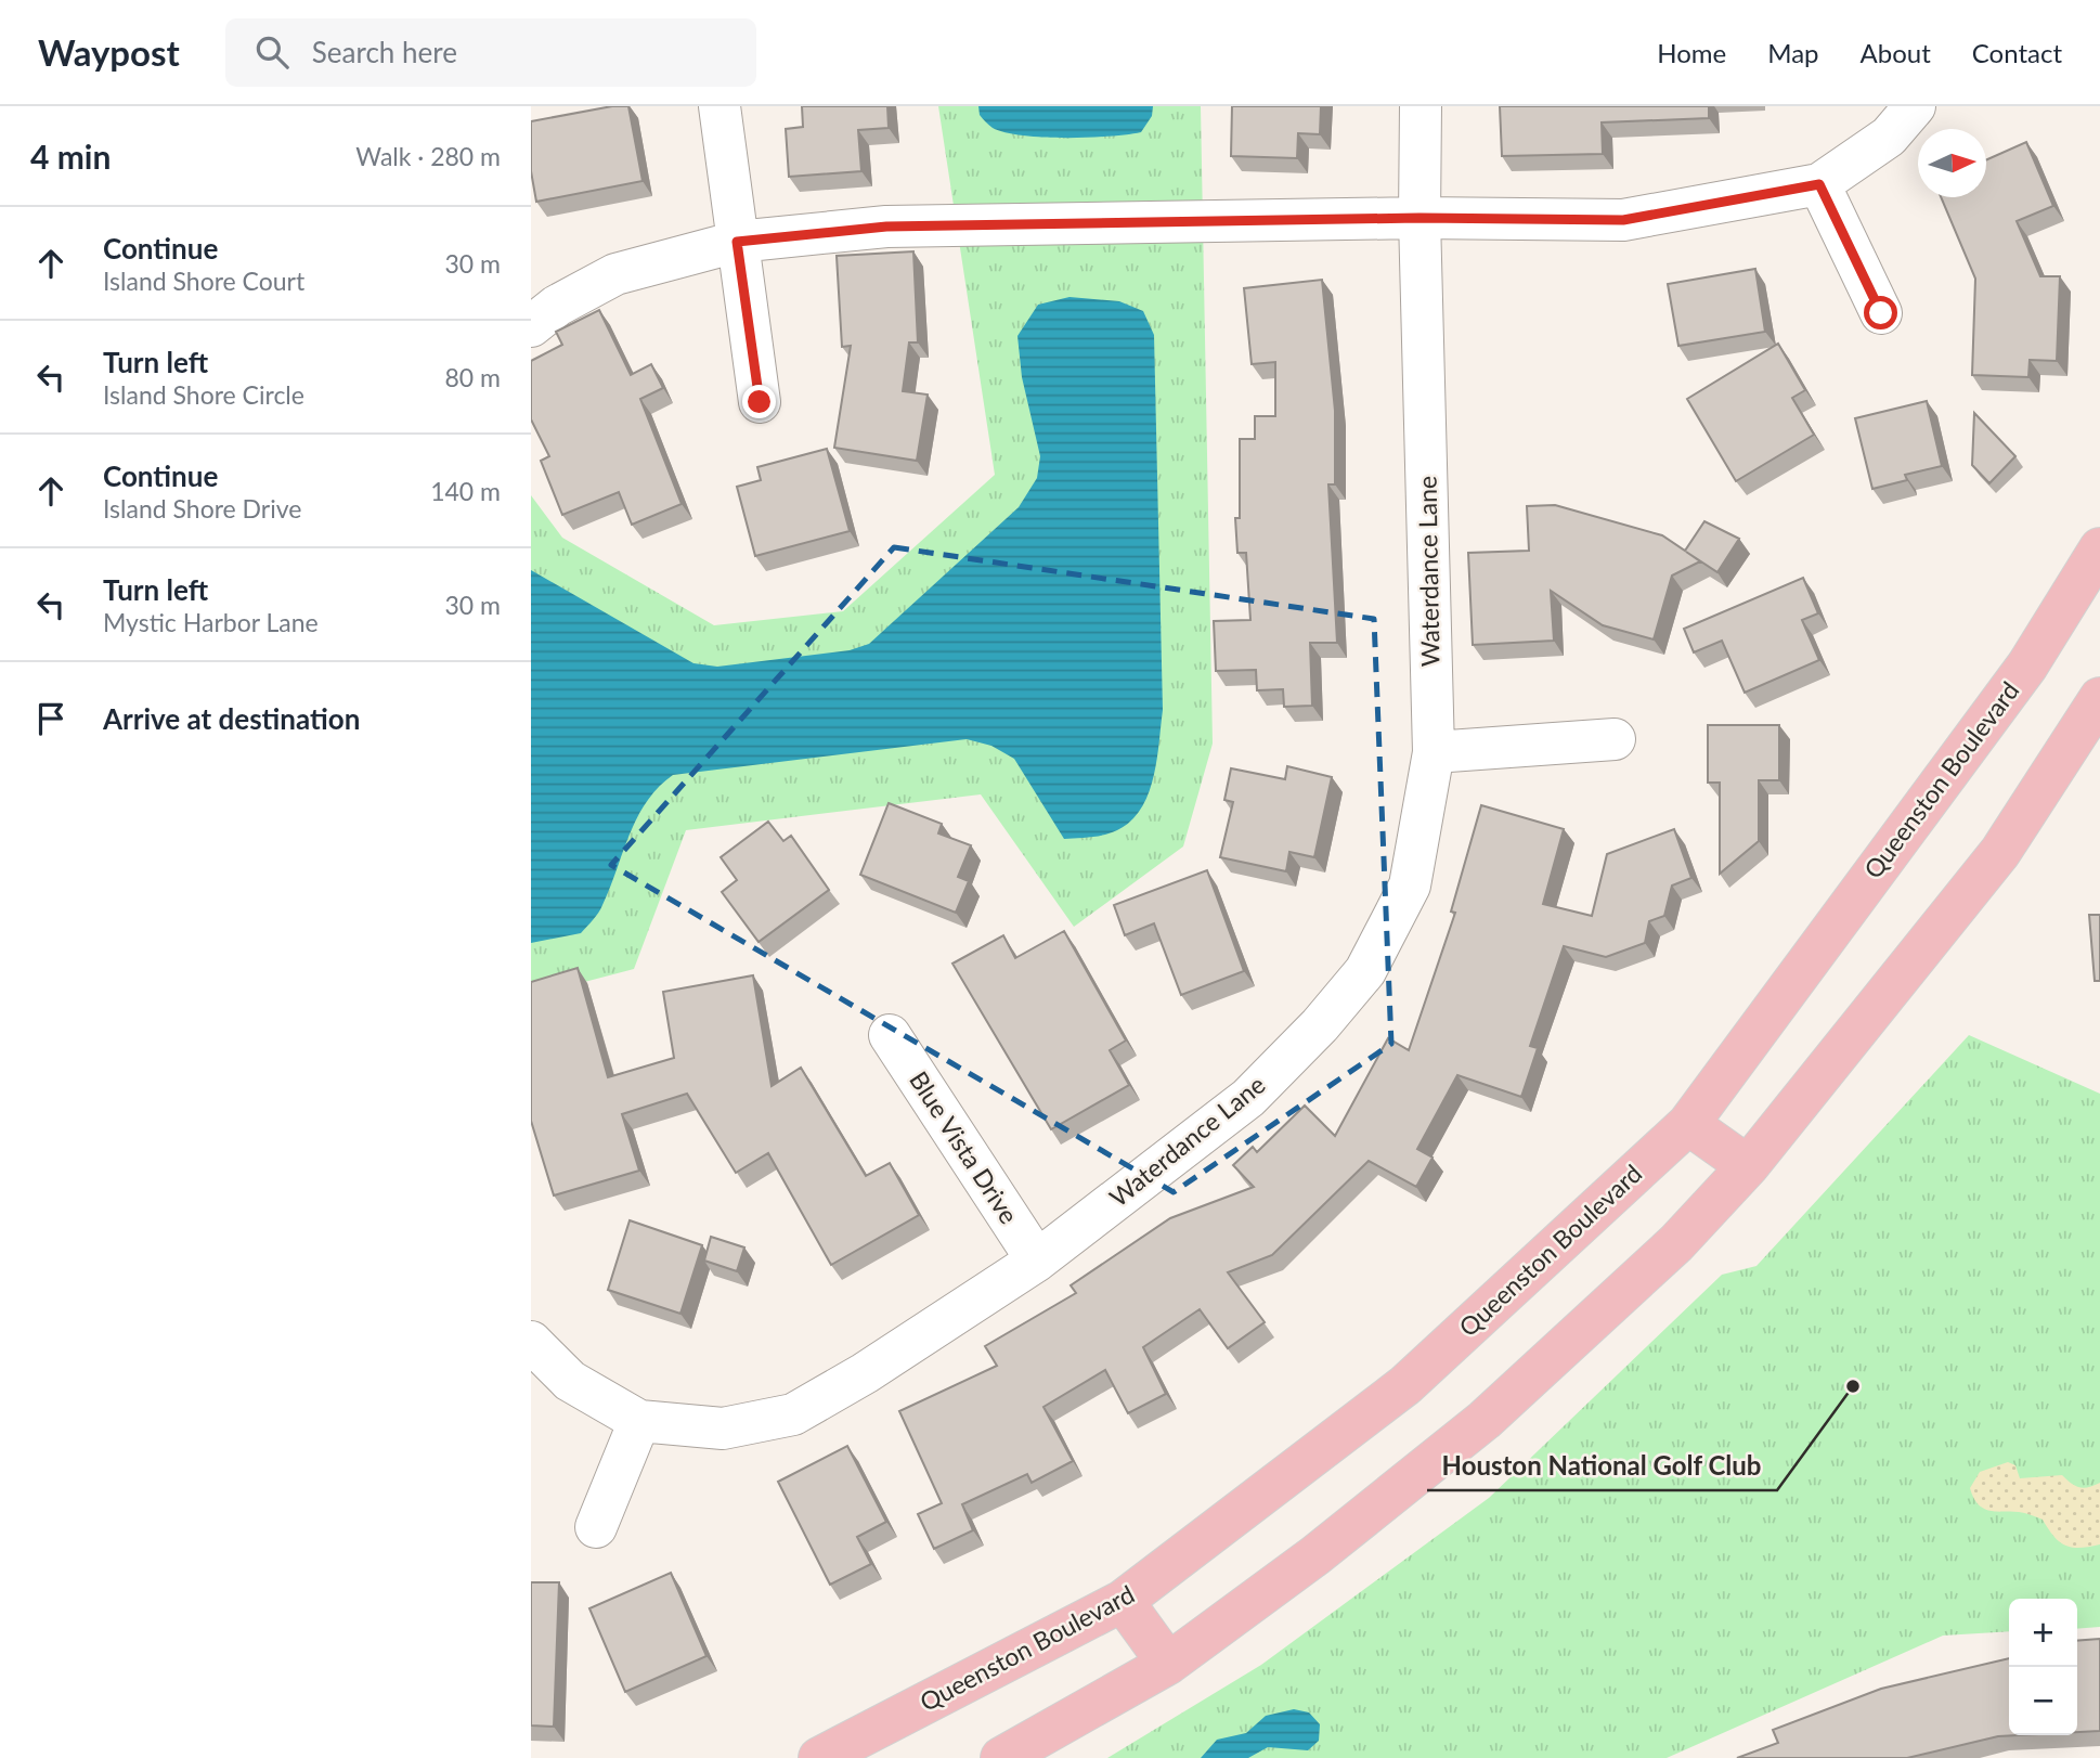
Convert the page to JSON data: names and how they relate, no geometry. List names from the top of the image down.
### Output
{
  "streets": {
    "main road": ["Queenston Boulevard"],
    "street": ["Waterdance Lane", "Blue Vista Drive"]
  },
  "crossings": [
    ["Waterdance Lane", "Blue Vista Drive"]
  ],
  "places": ["Houston National Golf Club"],
  "north": "right",
  "page": {
    "header": "Waypost",
    "search": "Search here",
    "nav": [
      "Home",
      "Map",
      "About",
      "Contact"
    ],
    "heading": ["4 min", "Walk · 280 m"],
    "list": [
      ["Continue", "Island Shore Court", "30 m"],
      ["Turn left", "Island Shore Circle", "80 m"],
      ["Continue", "Island Shore Drive", "140 m"],
      ["Turn left", "Mystic Harbor Lane", "30 m"],
      "Arrive at destination"
    ],
    "map_buttons": ["+", "−"]
  }
}
